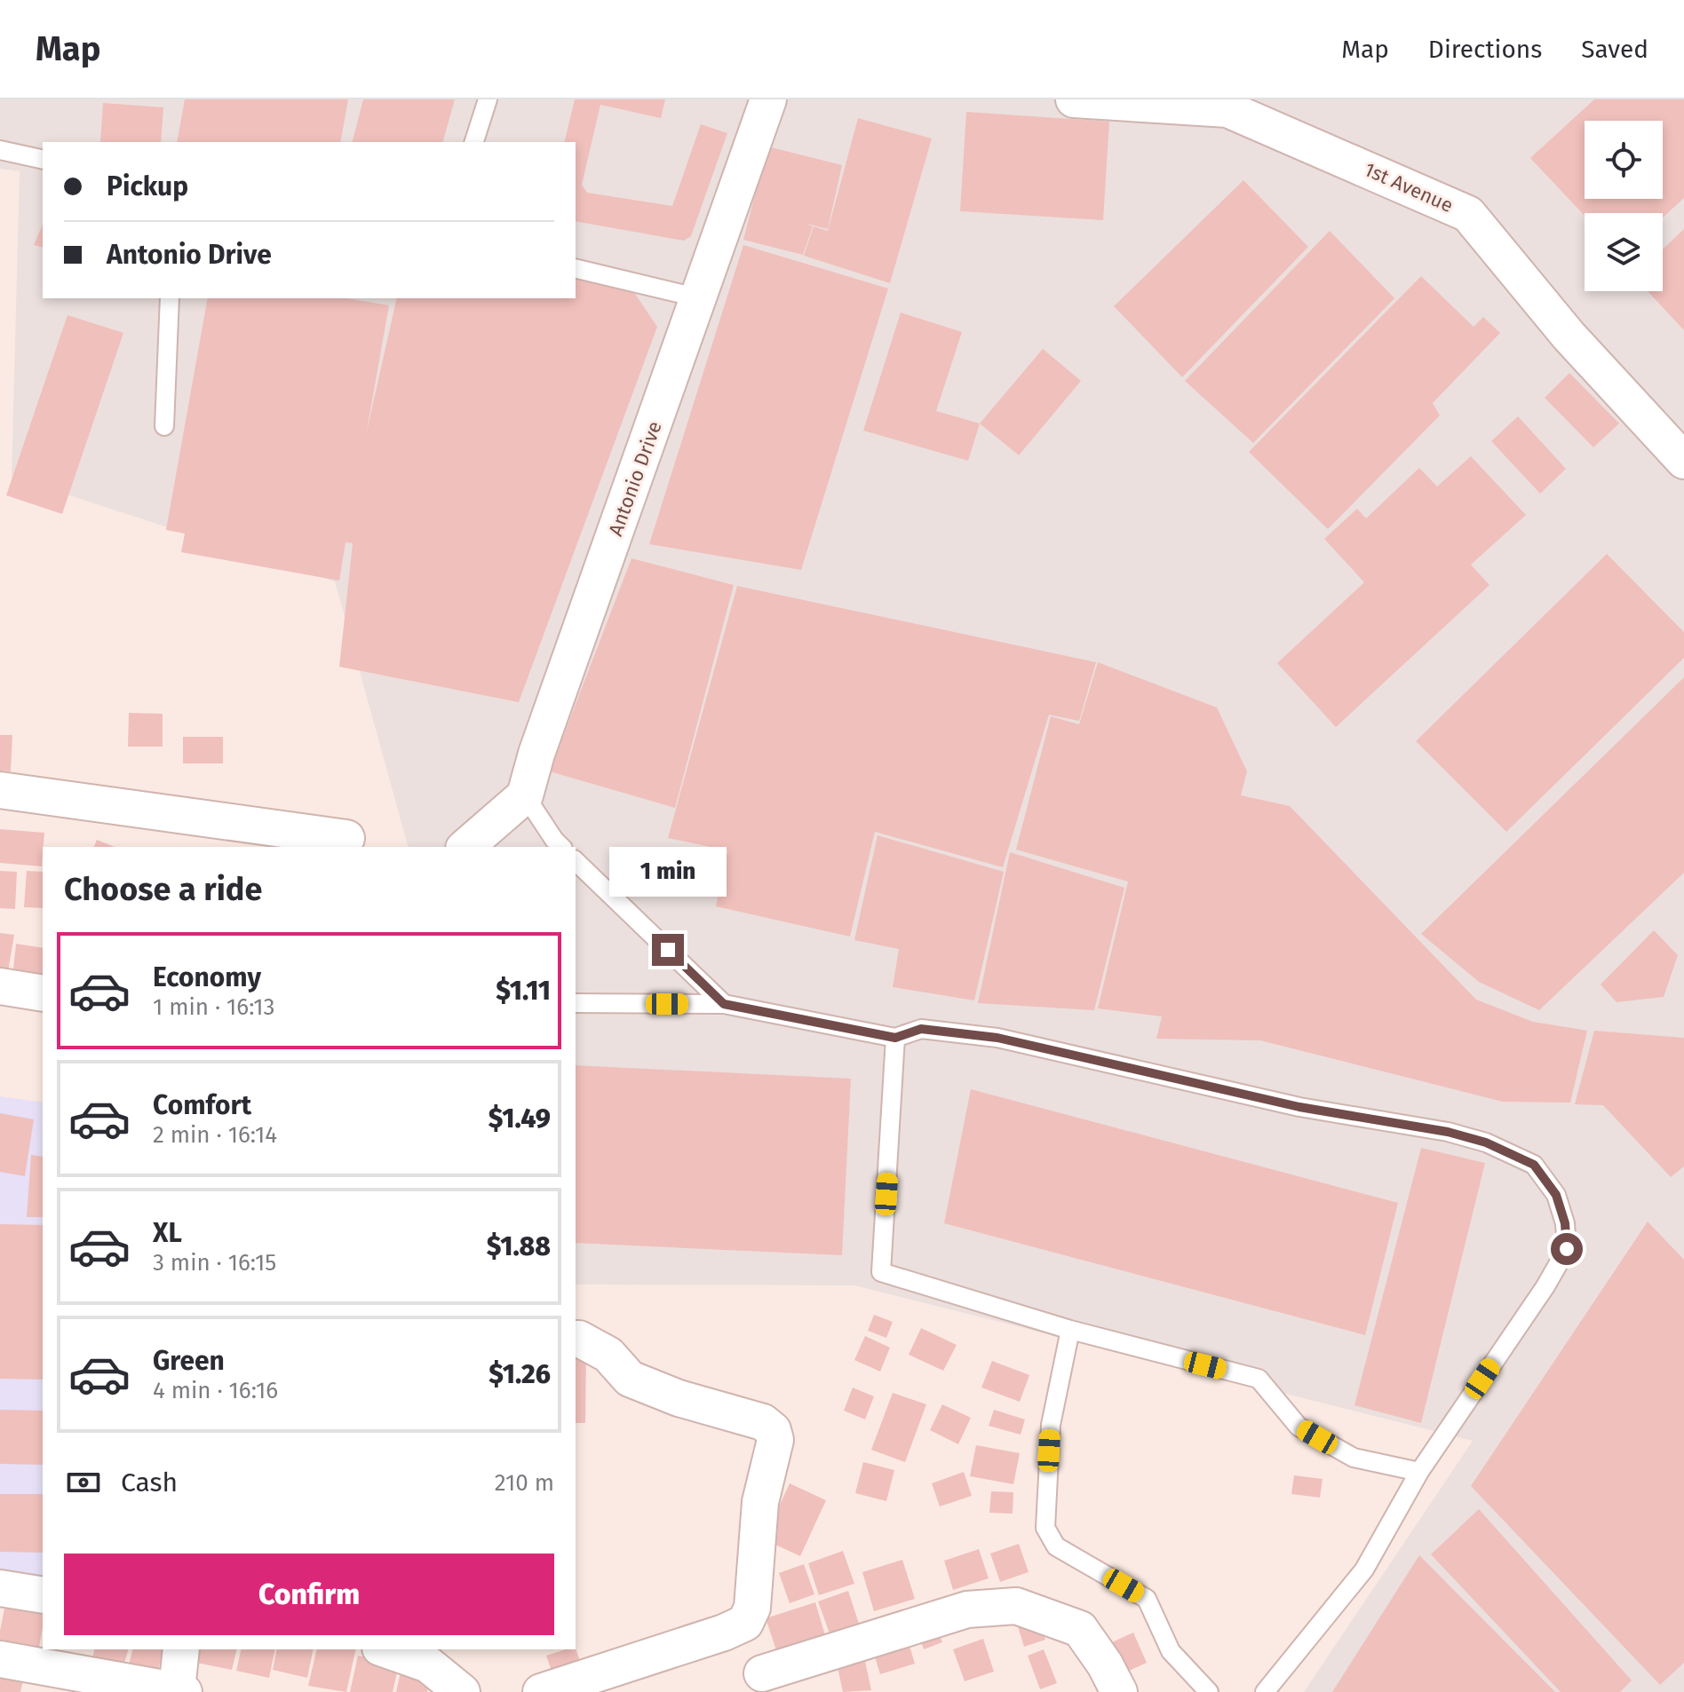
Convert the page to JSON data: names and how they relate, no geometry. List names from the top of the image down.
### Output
{
  "streets": {
    "street": ["1st Avenue", "Antonio Drive"]
  },
  "page": {
    "header": "Map",
    "nav": ["Map", "Directions", "Saved"],
    "banner": ["Pickup", "Antonio Drive"],
    "bubble": "1 min",
    "heading": "Choose a ride",
    "list": [
      {
        "name": "Economy",
        "note": "1 min · 16:13",
        "value": "$1.11"
      },
      {
        "name": "Comfort",
        "note": "2 min · 16:14",
        "value": "$1.49"
      },
      {
        "name": "XL",
        "note": "3 min · 16:15",
        "value": "$1.88"
      },
      {
        "name": "Green",
        "note": "4 min · 16:16",
        "value": "$1.26"
      }
    ],
    "pay": ["Cash", "210 m"],
    "buttons": "Confirm"
  }
}
